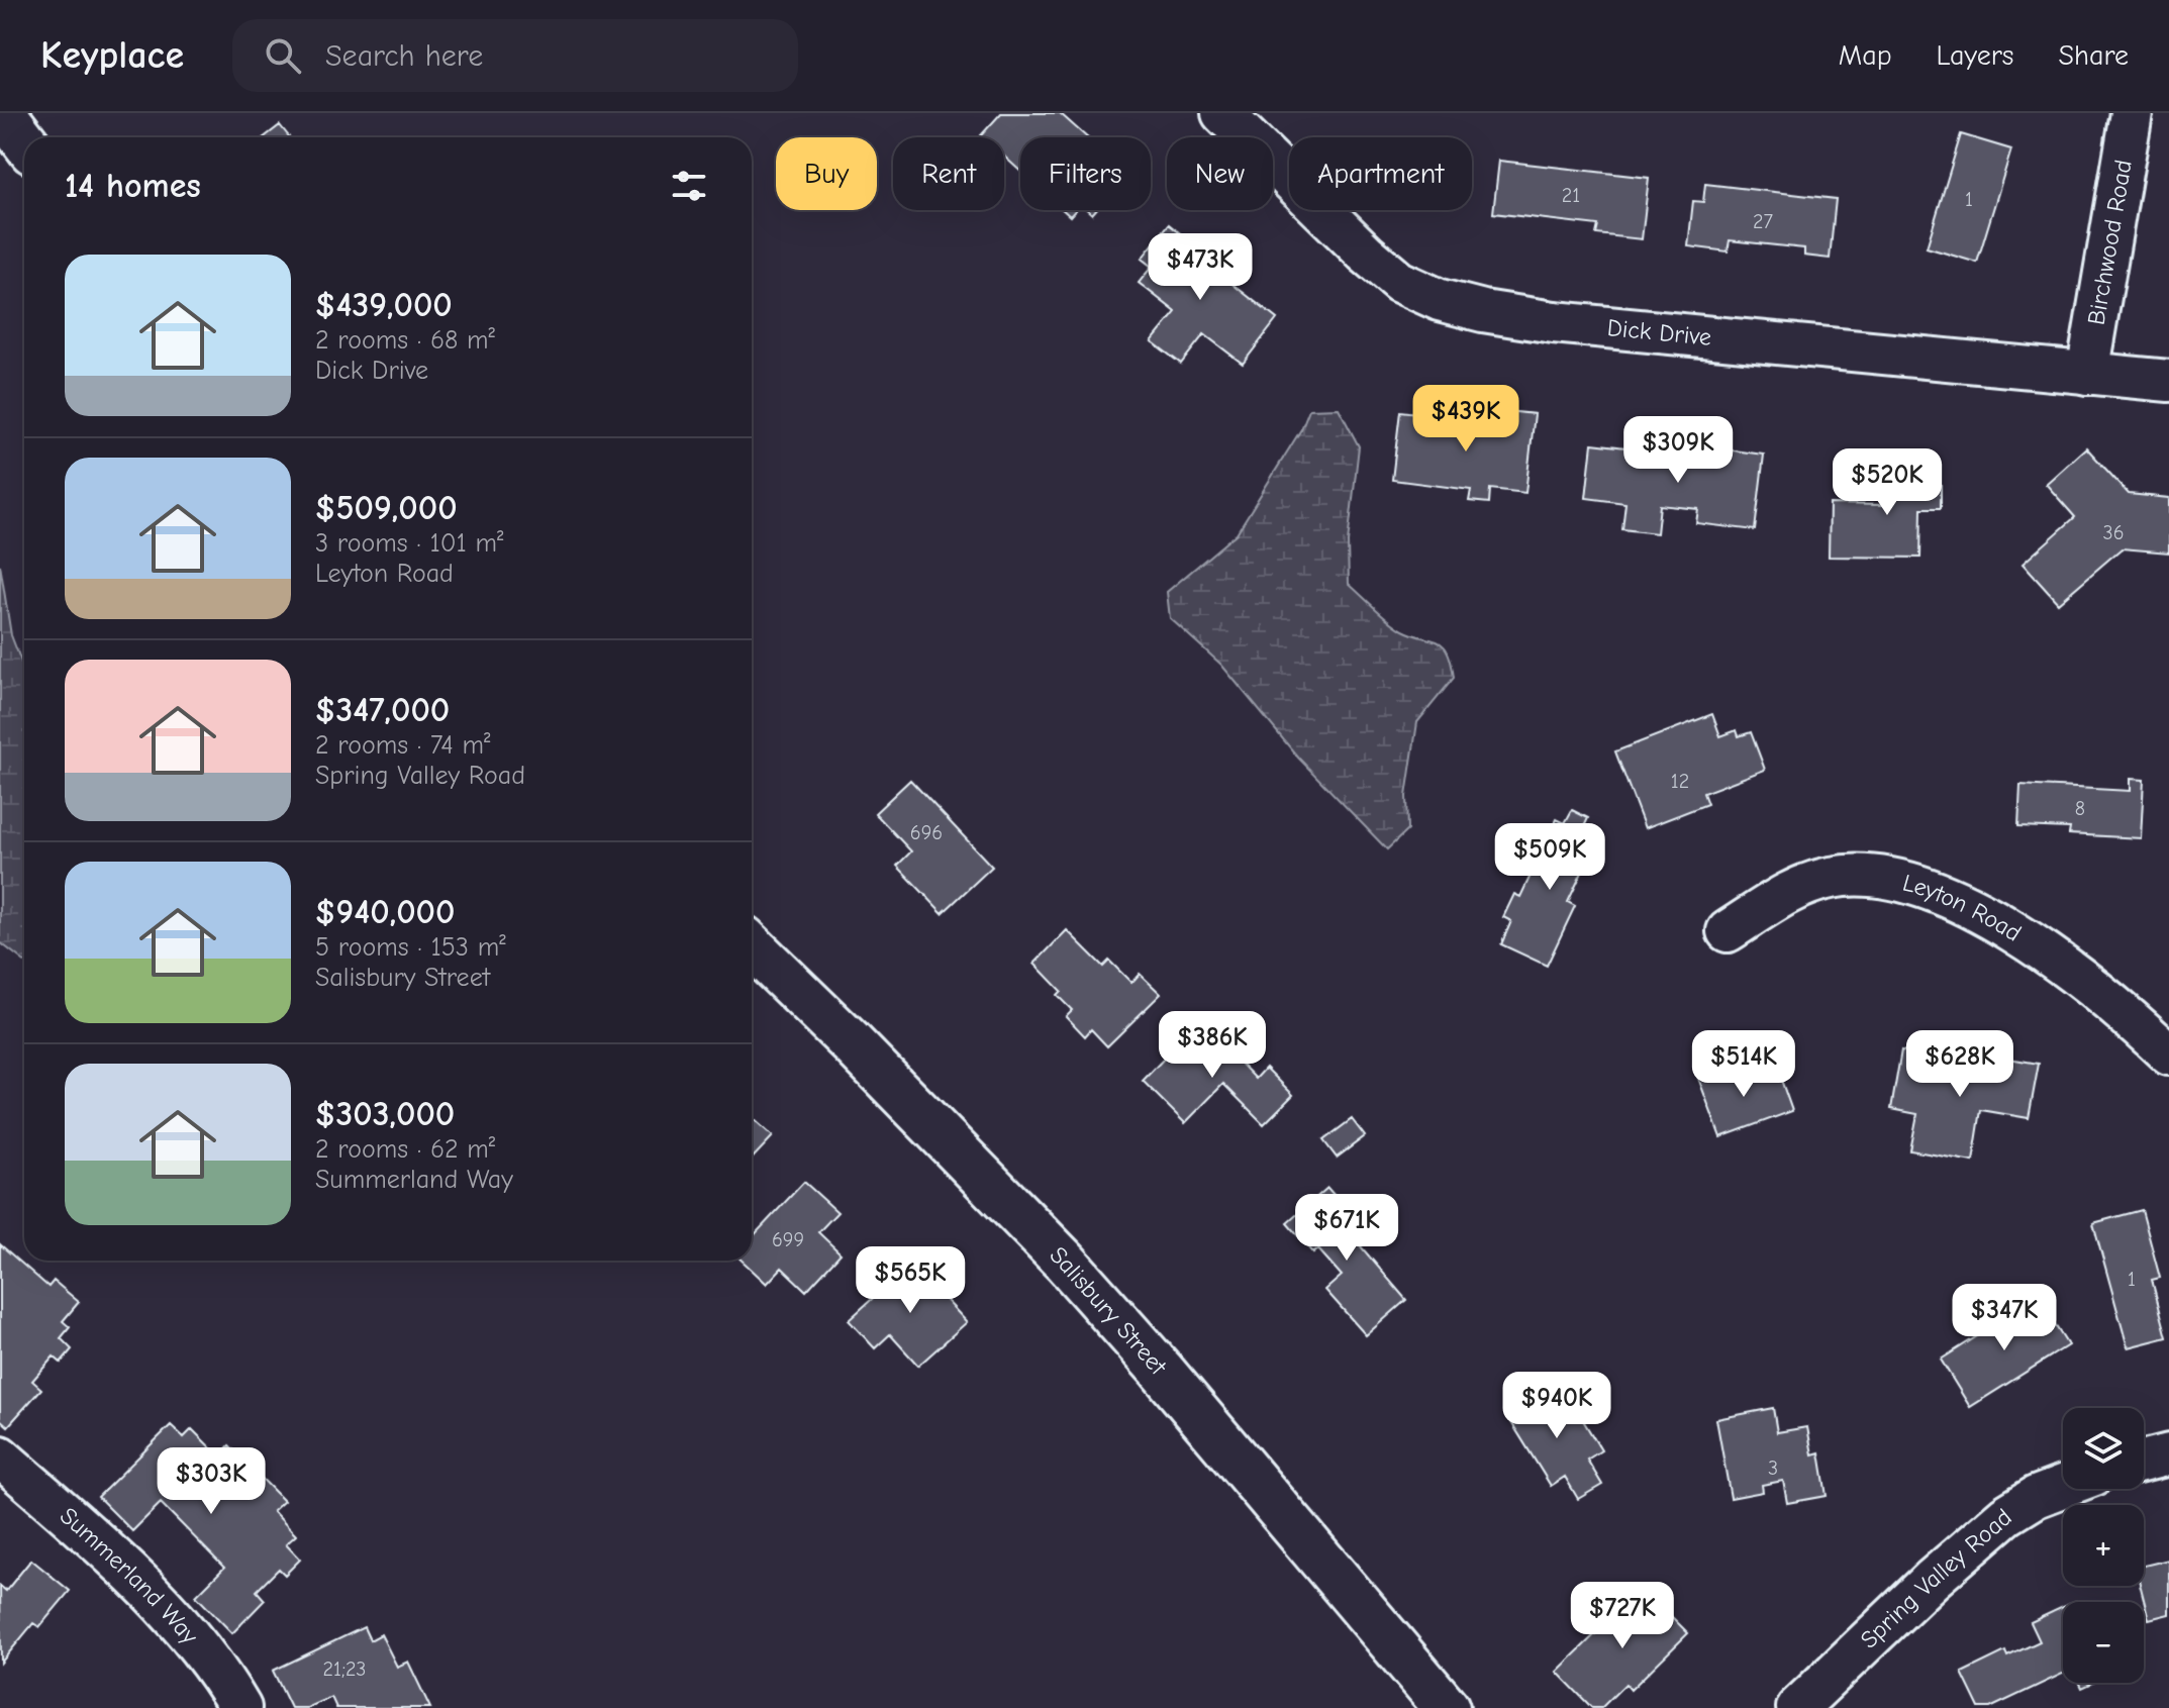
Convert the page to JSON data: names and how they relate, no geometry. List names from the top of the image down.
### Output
{
  "streets": {
    "main road": ["Salisbury Street"],
    "street": [
      "Birchwood Road",
      "Dick Drive",
      "Leyton Road",
      "Summerland Way",
      "Spring Valley Road"
    ]
  },
  "crossings": [
    ["Birchwood Road", "Dick Drive"]
  ],
  "house_numbers": [
    "21",
    "1",
    "27",
    "36",
    "12",
    "8",
    "696",
    "699",
    "1",
    "3",
    "21;23"
  ],
  "page": {
    "header": "Keyplace",
    "search": "Search here",
    "nav": ["Map", "Layers", "Share"],
    "chip": [
      "Buy",
      "Rent",
      "Filters",
      "New",
      "Apartment"
    ],
    "heading": "14 homes",
    "price": [
      "$473K",
      "$439K",
      "$309K",
      "$520K",
      "$509K",
      "$386K",
      "$514K",
      "$628K",
      "$671K",
      "$565K",
      "$347K",
      "$940K",
      "$303K",
      "$727K"
    ],
    "list": [
      {
        "name": "$439,000",
        "note": "2 rooms · 68 m² · Dick Drive"
      },
      {
        "name": "$509,000",
        "note": "3 rooms · 101 m² · Leyton Road"
      },
      {
        "name": "$347,000",
        "note": "2 rooms · 74 m² · Spring Valley Road"
      },
      {
        "name": "$940,000",
        "note": "5 rooms · 153 m² · Salisbury Street"
      },
      {
        "name": "$303,000",
        "note": "2 rooms · 62 m² · Summerland Way"
      }
    ],
    "map_buttons": ["+", "−"]
  }
}
